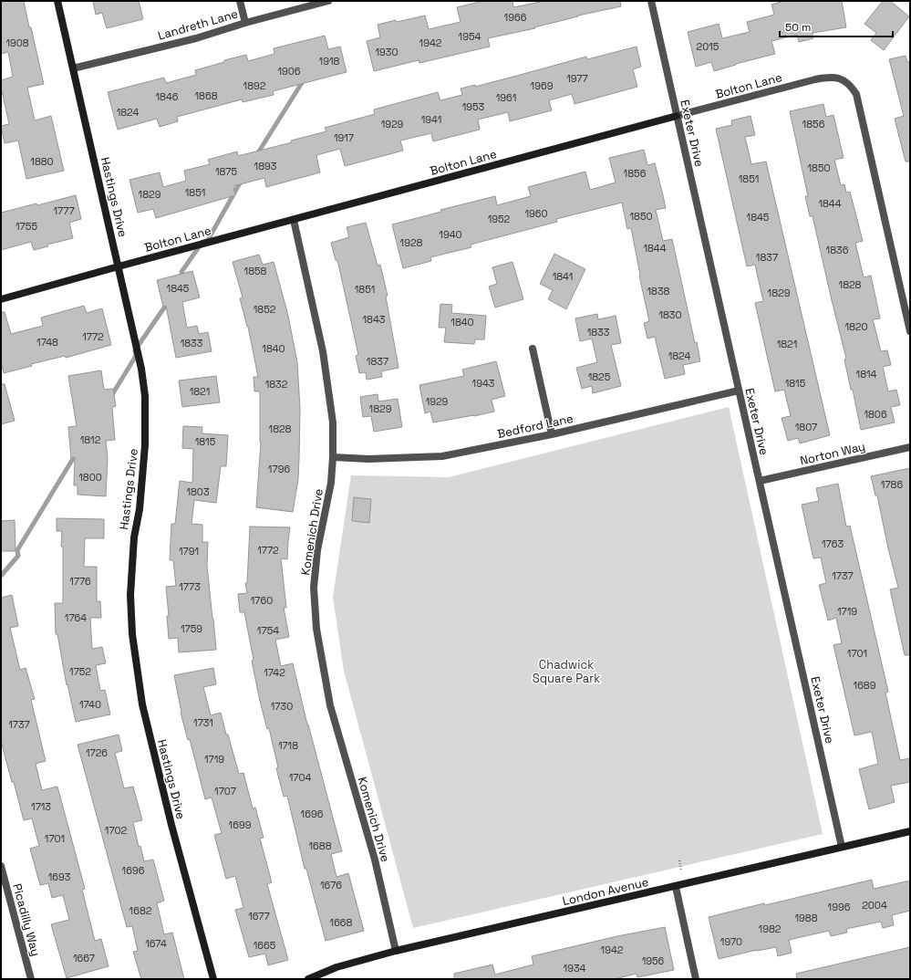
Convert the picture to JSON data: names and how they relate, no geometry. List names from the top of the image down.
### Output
{
  "streets": {
    "street": [
      "Landreth Lane",
      "Bolton Lane",
      "Exeter Drive",
      "Hastings Drive",
      "Bedford Lane",
      "Norton Way",
      "Komenich Drive",
      "London Avenue",
      "Picadilly Way"
    ]
  },
  "crossings": [
    ["Landreth Lane", "Hastings Drive"],
    ["Bolton Lane", "Exeter Drive"],
    ["Bolton Lane", "Hastings Drive"],
    ["Bolton Lane", "Komenich Drive"],
    ["Exeter Drive", "Bedford Lane"],
    ["Exeter Drive", "Norton Way"],
    ["Exeter Drive", "London Avenue"],
    ["Bedford Lane", "Komenich Drive"],
    ["Komenich Drive", "London Avenue"]
  ],
  "parks": ["Chadwick Square Park"],
  "house_numbers": [
    "1966",
    "1954",
    "1908",
    "1942",
    "2015",
    "1930",
    "1918",
    "1906",
    "1977",
    "1892",
    "1969",
    "1868",
    "1846",
    "1961",
    "1953",
    "1824",
    "1941",
    "1929",
    "1856",
    "1917",
    "1880",
    "1893",
    "1850",
    "1875",
    "1856",
    "1851",
    "1851",
    "1829",
    "1844",
    "1777",
    "1960",
    "1850",
    "1845",
    "1952",
    "1755",
    "1940",
    "1928",
    "1844",
    "1836",
    "1837",
    "1858",
    "1841",
    "1828",
    "1845",
    "1851",
    "1838",
    "1829",
    "1852",
    "1830",
    "1843",
    "1840",
    "1820",
    "1833",
    "1772",
    "1748",
    "1833",
    "1821",
    "1840",
    "1824",
    "1837",
    "1814",
    "1825",
    "1943",
    "1815",
    "1832",
    "1821",
    "1929",
    "1829",
    "1806",
    "1807",
    "1828",
    "1812",
    "1815",
    "1796",
    "1800",
    "1786",
    "1803",
    "1763",
    "1772",
    "1791",
    "1737",
    "1776",
    "1773",
    "1760",
    "1719",
    "1764",
    "1759",
    "1754",
    "1701",
    "1752",
    "1742",
    "1689",
    "1740",
    "1730",
    "1731",
    "1737",
    "1718",
    "1726",
    "1719",
    "1704",
    "1707",
    "1713",
    "1696",
    "1699",
    "1702",
    "1701",
    "1688",
    "1696",
    "1693",
    "1676",
    "2004",
    "1996",
    "1682",
    "1677",
    "1988",
    "1668",
    "1982",
    "1970",
    "1674",
    "1665",
    "1942",
    "1667",
    "1956",
    "1934"
  ],
  "scale_bar": "50 m"
}
